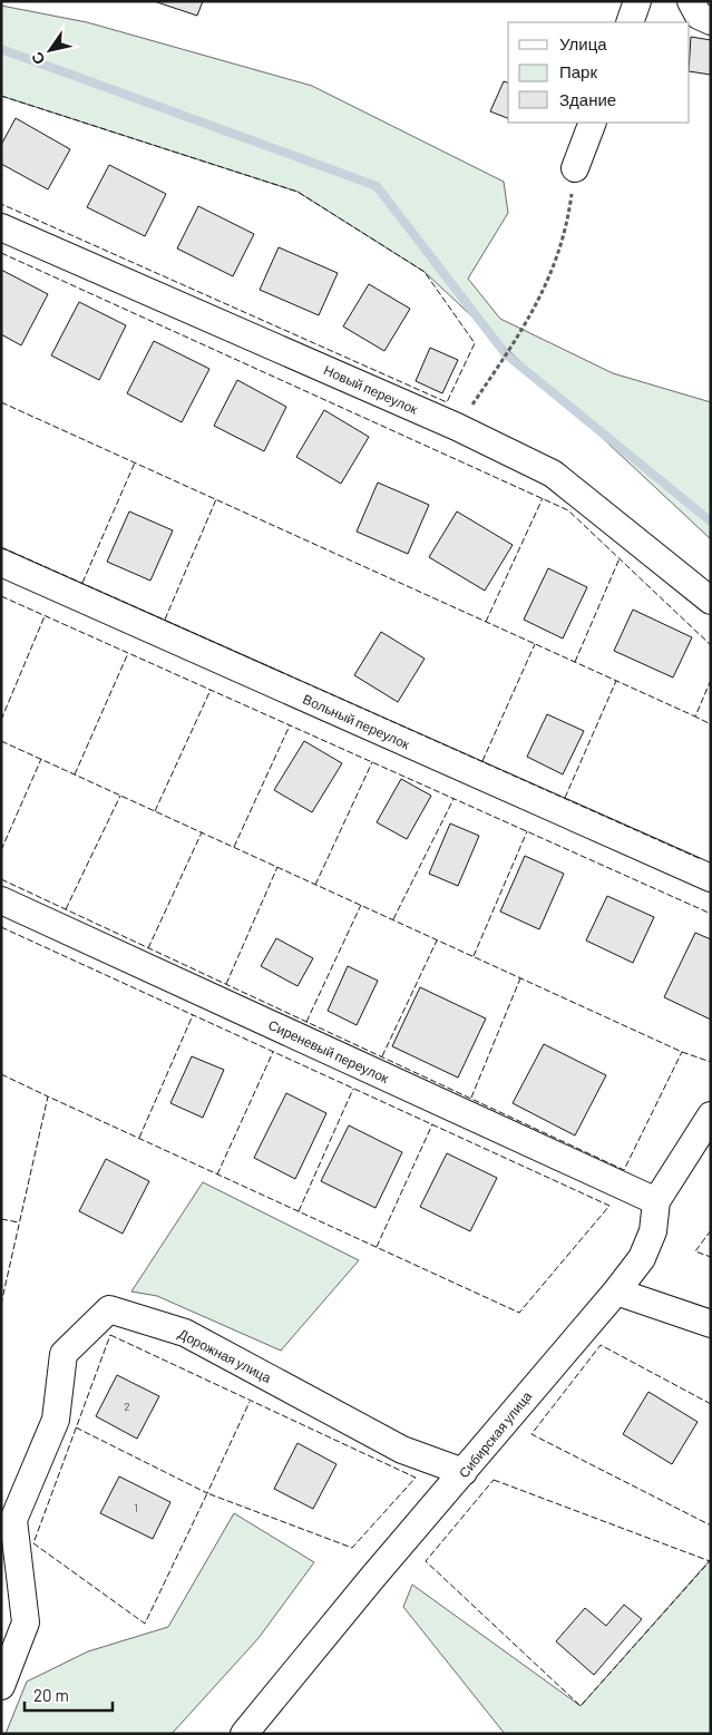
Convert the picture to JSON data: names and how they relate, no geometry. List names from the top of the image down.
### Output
{
  "streets": {
    "street": [
      "Новый переулок",
      "Вольный переулок",
      "Сиреневый переулок",
      "Дорожная улица",
      "Сибирская улица"
    ]
  },
  "crossings": [
    ["Сиреневый переулок", "Сибирская улица"],
    ["Дорожная улица", "Сибирская улица"]
  ],
  "house_numbers": ["2", "1"],
  "legend": ["Улица", "Парк", "Здание"],
  "scale_bar": "20 m",
  "north": "bottom left"
}
